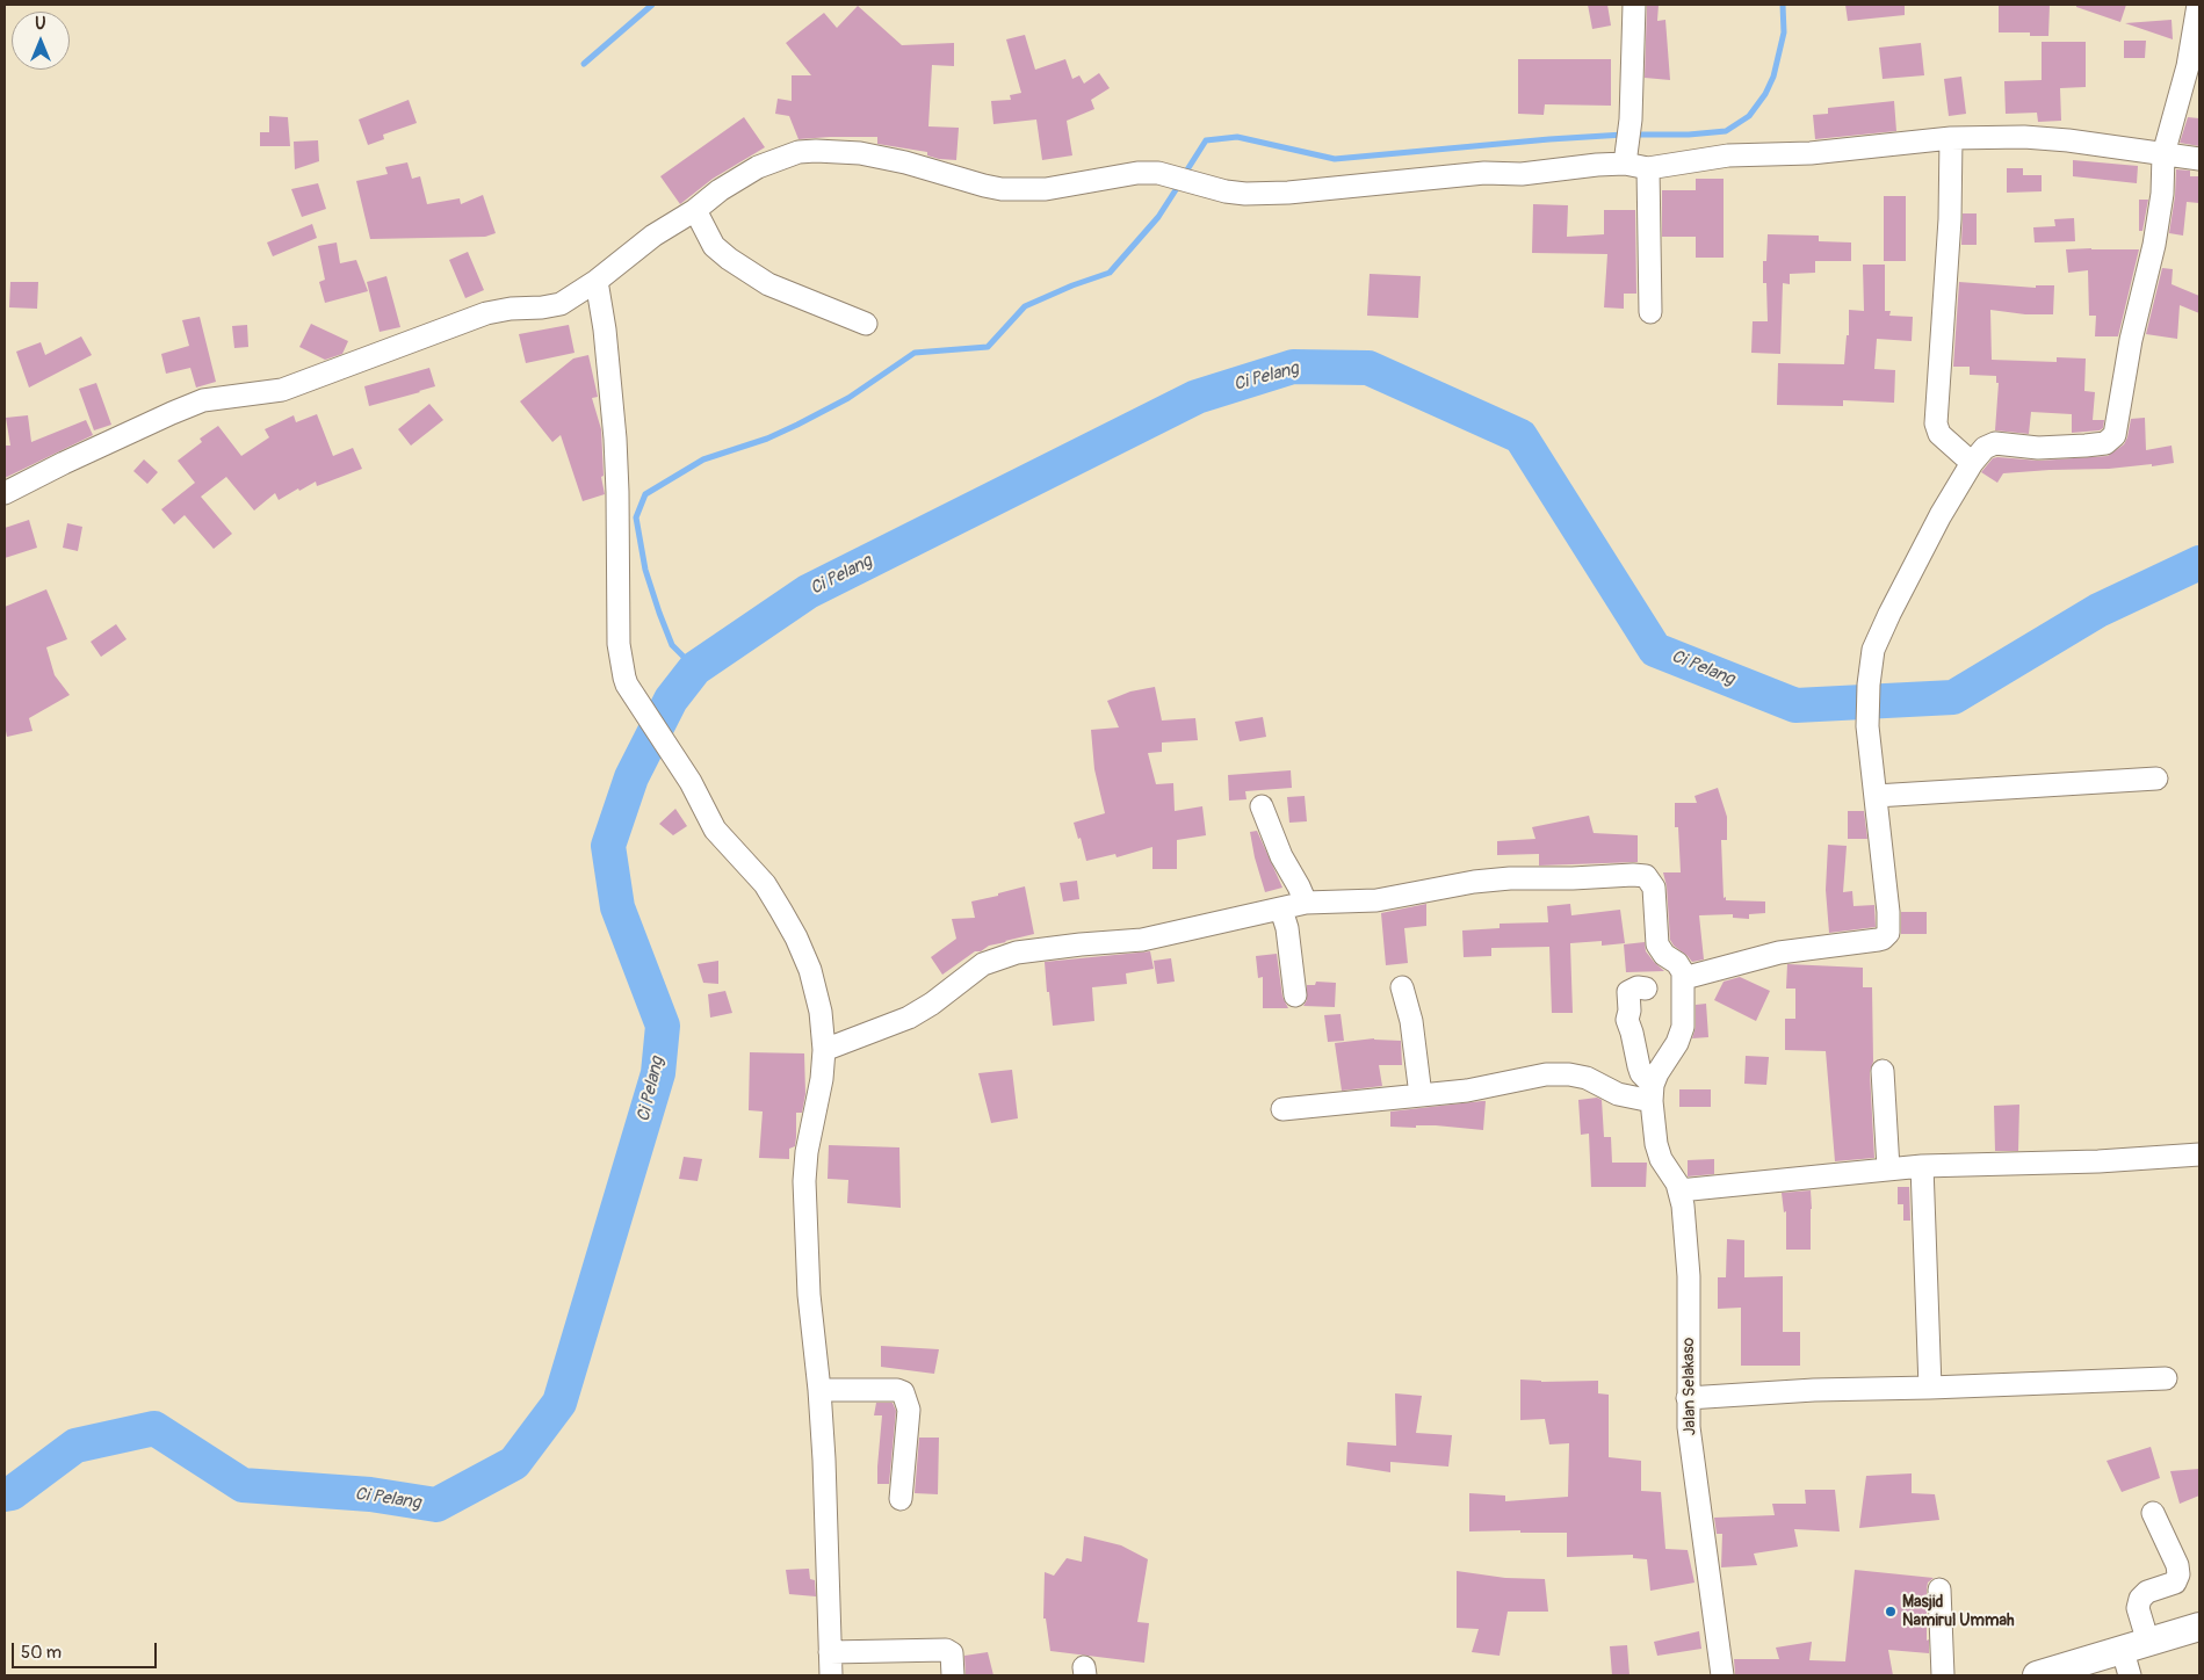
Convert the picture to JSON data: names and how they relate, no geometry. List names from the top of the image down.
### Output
{
  "streets": {
    "street": ["Jalan Selakaso"]
  },
  "water": ["Ci Pelang"],
  "places": ["Masjid Namirul Ummah"],
  "scale_bar": "50 m",
  "north": "top"
}
